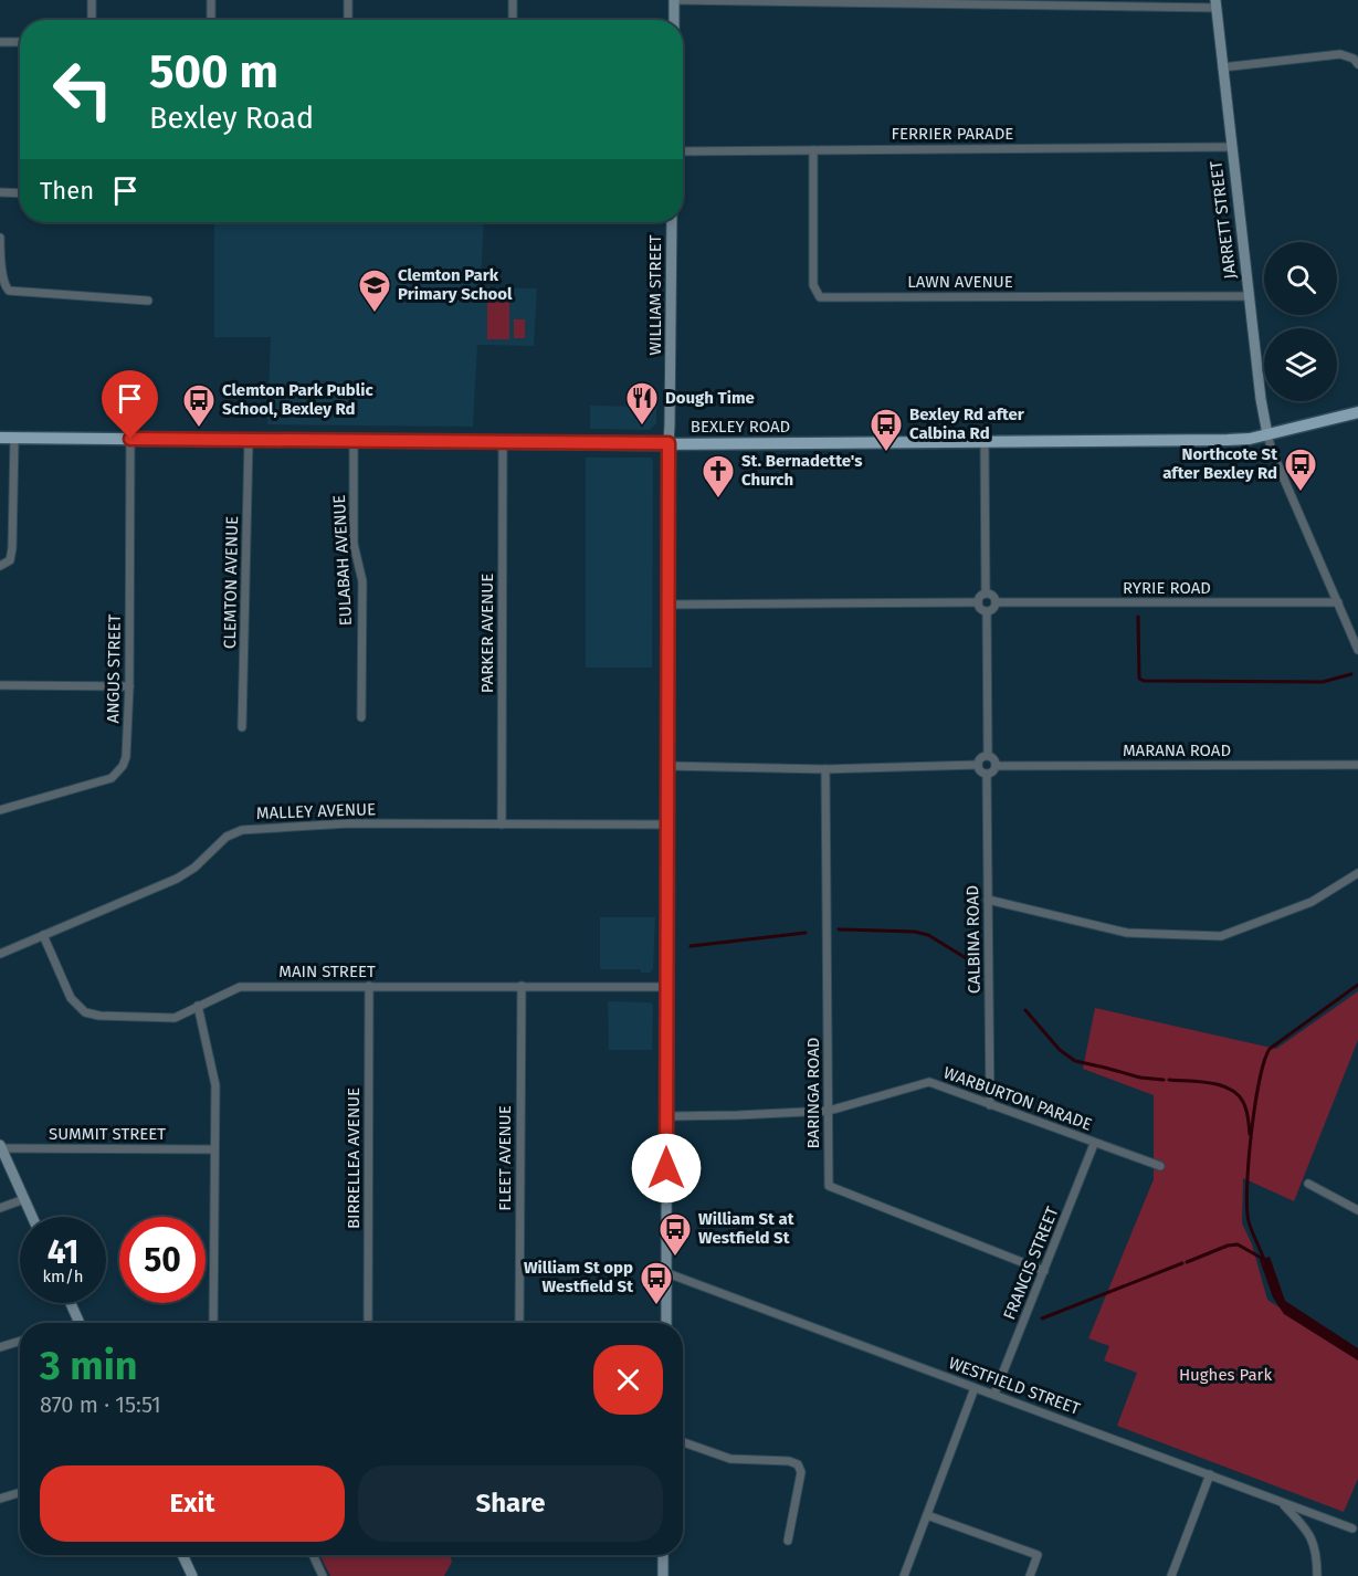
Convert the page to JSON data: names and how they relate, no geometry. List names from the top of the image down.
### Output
{
  "streets": {
    "main road": ["JARRETT STREET", "WILLIAM STREET", "BEXLEY ROAD"],
    "street": [
      "FERRIER PARADE",
      "LAWN AVENUE",
      "EULABAH AVENUE",
      "CLEMTON AVENUE",
      "RYRIE ROAD",
      "PARKER AVENUE",
      "ANGUS STREET",
      "MARANA ROAD",
      "MALLEY AVENUE",
      "CALBINA ROAD",
      "MAIN STREET",
      "BARINGA ROAD",
      "WARBURTON PARADE",
      "SUMMIT STREET",
      "BIRRELLEA AVENUE",
      "FLEET AVENUE",
      "FRANCIS STREET",
      "WESTFIELD STREET"
    ]
  },
  "crossings": [
    ["FERRIER PARADE", "JARRETT STREET"],
    ["FERRIER PARADE", "LAWN AVENUE"],
    ["JARRETT STREET", "LAWN AVENUE"],
    ["JARRETT STREET", "BEXLEY ROAD"],
    ["WILLIAM STREET", "BEXLEY ROAD"],
    ["WILLIAM STREET", "MALLEY AVENUE"],
    ["WILLIAM STREET", "MAIN STREET"],
    ["WILLIAM STREET", "WARBURTON PARADE"],
    ["WILLIAM STREET", "WESTFIELD STREET"],
    ["BEXLEY ROAD", "EULABAH AVENUE"],
    ["BEXLEY ROAD", "CLEMTON AVENUE"],
    ["BEXLEY ROAD", "PARKER AVENUE"],
    ["BEXLEY ROAD", "ANGUS STREET"],
    ["PARKER AVENUE", "MALLEY AVENUE"],
    ["MARANA ROAD", "CALBINA ROAD"],
    ["MALLEY AVENUE", "MAIN STREET"],
    ["CALBINA ROAD", "WARBURTON PARADE"],
    ["MAIN STREET", "BIRRELLEA AVENUE"],
    ["MAIN STREET", "FLEET AVENUE"],
    ["BARINGA ROAD", "WARBURTON PARADE"],
    ["BARINGA ROAD", "FRANCIS STREET"],
    ["WARBURTON PARADE", "FRANCIS STREET"],
    ["FRANCIS STREET", "WESTFIELD STREET"]
  ],
  "parks": ["Hughes Park"],
  "places": {
    "school or university": ["Clemton Park Primary School"],
    "restaurant": ["Dough Time"],
    "bus stop": [
      "Clemton Park Public School, Bexley Rd",
      "Bexley Rd after Calbina Rd",
      "Northcote St after Bexley Rd",
      "William St at Westfield St",
      "William St opp Westfield St"
    ],
    "church": ["St. Bernadette's Church"]
  },
  "page": {
    "turn": ["500 m", "Bexley Road"],
    "then": "Then",
    "speed": "41 km/h",
    "limit": "50",
    "heading": ["3 min", "870 m · 15:51"],
    "buttons": ["Exit", "Share"]
  }
}
